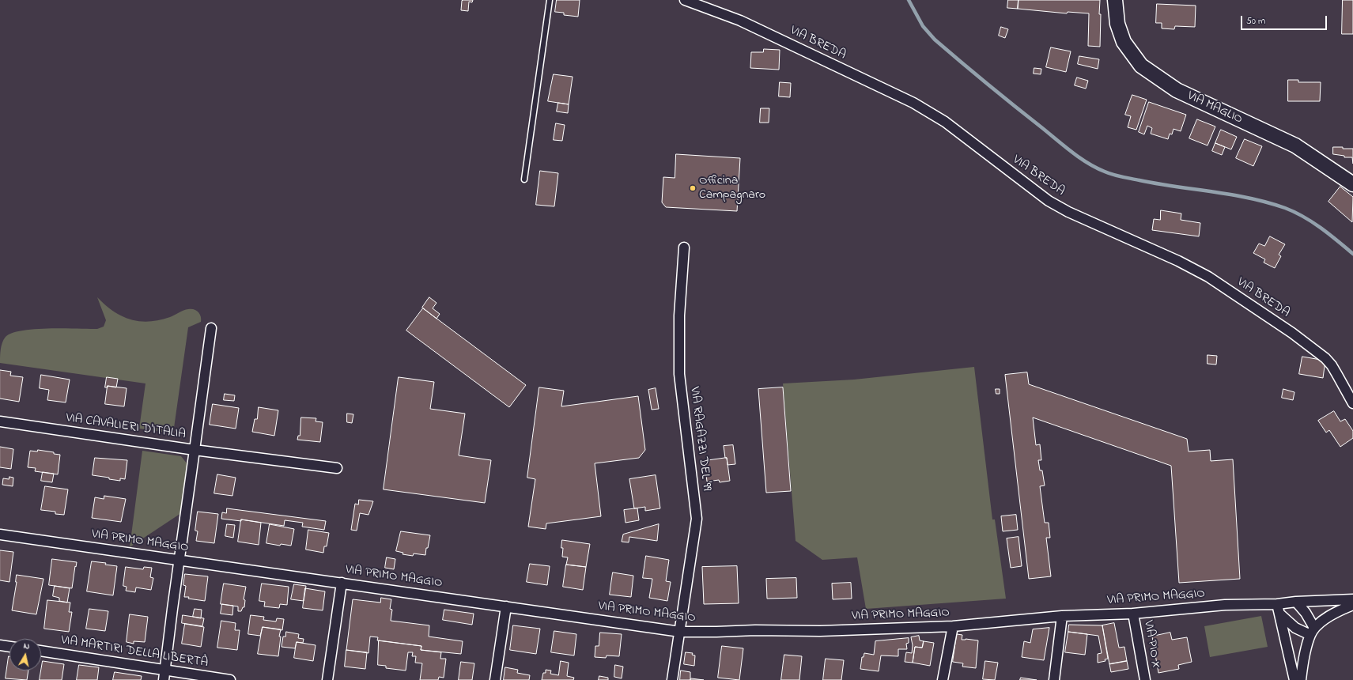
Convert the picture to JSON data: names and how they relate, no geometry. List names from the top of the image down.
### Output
{
  "streets": {
    "main road": ["VIA MAGLIO"],
    "street": [
      "VIA BREDA",
      "VIA CAVALIERI D'ITALIA",
      "VIA RAGAZZI DEL '99",
      "VIA PRIMO MAGGIO",
      "VIA PIO X",
      "VIA MARTIRI DELLA LIBERTÀ"
    ]
  },
  "crossings": [
    ["VIA CAVALIERI D'ITALIA", "VIA PRIMO MAGGIO"],
    ["VIA CAVALIERI D'ITALIA", "VIA MARTIRI DELLA LIBERTÀ"],
    ["VIA RAGAZZI DEL '99", "VIA PRIMO MAGGIO"],
    ["VIA PRIMO MAGGIO", "VIA PIO X"]
  ],
  "places": ["Officina Campagnaro"],
  "scale_bar": "50 m",
  "north": "top"
}
